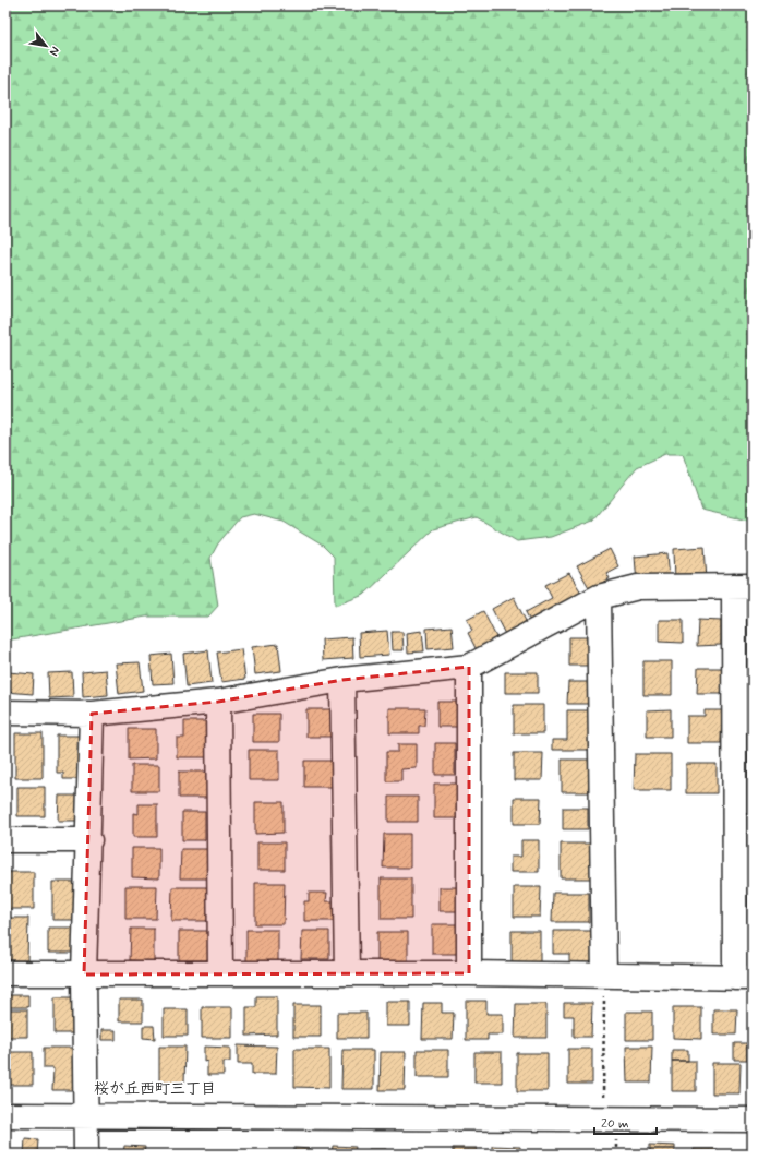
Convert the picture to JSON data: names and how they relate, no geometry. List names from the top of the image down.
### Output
{
  "districts": ["桜が丘西町三丁目"],
  "scale_bar": "20 m",
  "north": "bottom right"
}
